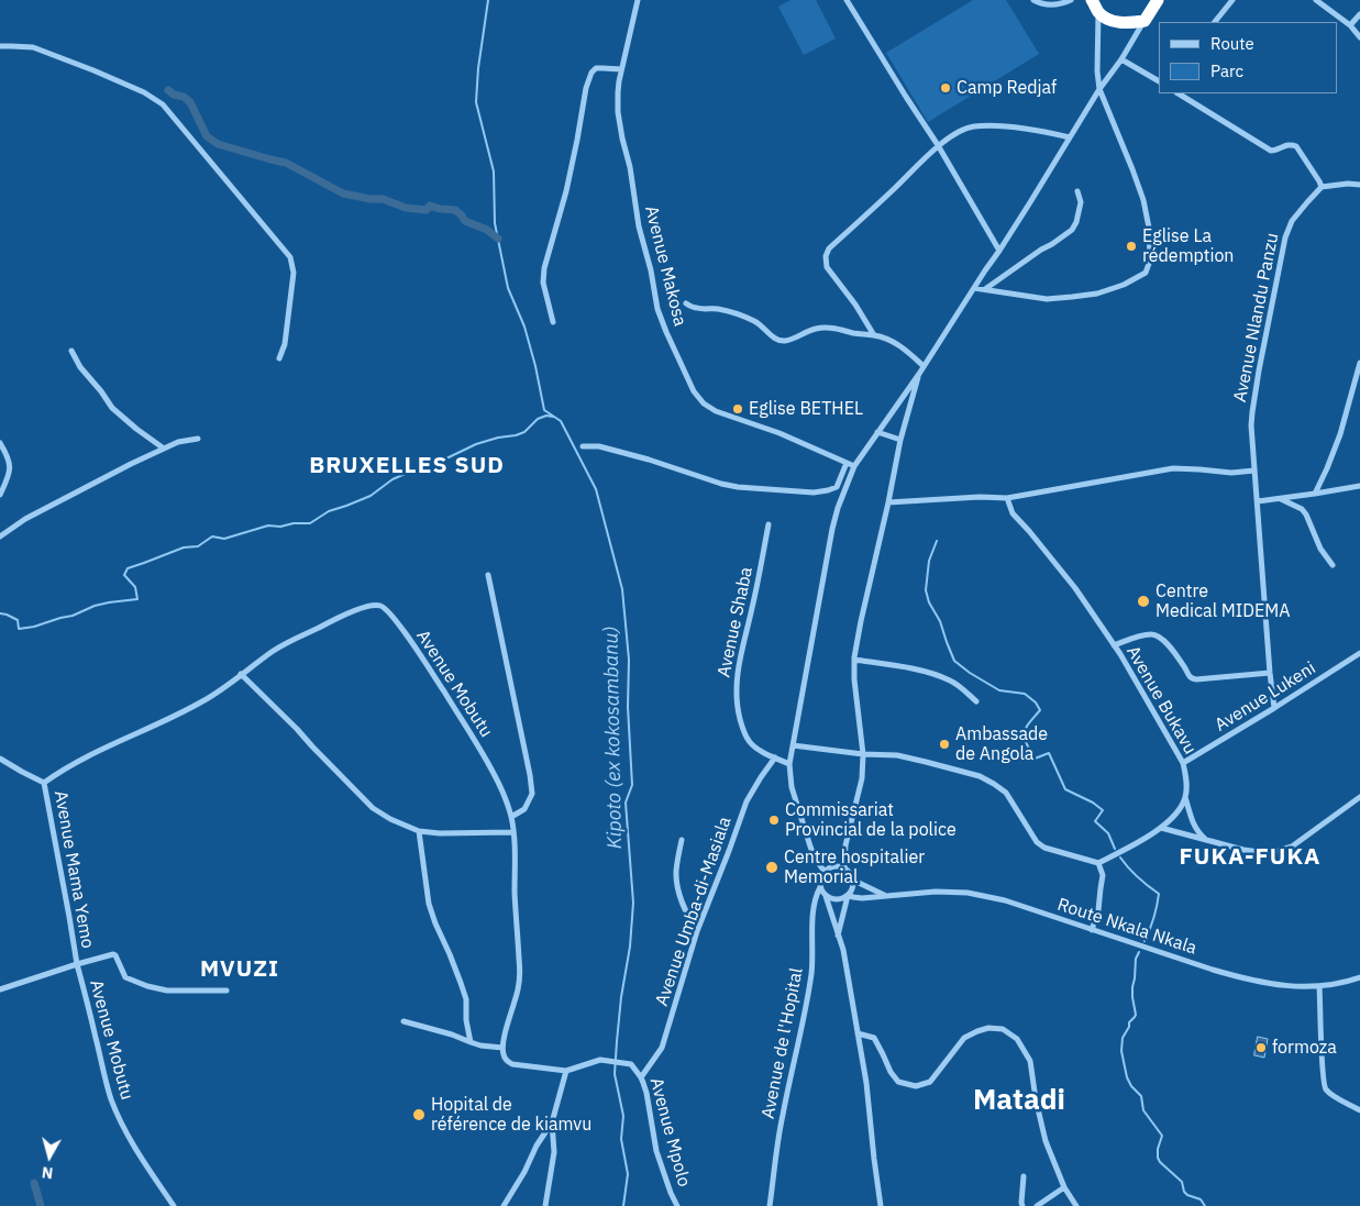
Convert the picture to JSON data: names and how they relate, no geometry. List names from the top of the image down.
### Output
{
  "streets": {
    "street": [
      "Avenue Makosa",
      "Avenue Nlandu Panzu",
      "Avenue Shaba",
      "Avenue Mobutu",
      "Avenue Lukeni",
      "Avenue Bukavu",
      "Avenue Mama Yemo",
      "Avenue Umba-di-Masiala",
      "Route Nkala Nkala",
      "Avenue de l'Hopital",
      "Avenue Mpolo"
    ]
  },
  "crossings": [
    ["Avenue Nlandu Panzu", "Avenue Lukeni"],
    ["Avenue Shaba", "Avenue Umba-di-Masiala"],
    ["Avenue Mobutu", "Avenue Mama Yemo"],
    ["Avenue Lukeni", "Avenue Bukavu"],
    ["Avenue Umba-di-Masiala", "Avenue Mpolo"],
    ["Route Nkala Nkala", "Avenue de l'Hopital"]
  ],
  "districts": [
    "BRUXELLES SUD",
    "FUKA-FUKA",
    "MVUZI",
    "Matadi"
  ],
  "water": ["Kipoto (ex kokosambanu)"],
  "places": [
    "Camp Redjaf",
    "Eglise La rédemption",
    "Eglise BETHEL",
    "Centre Medical MIDEMA",
    "Ambassade de Angola",
    "Commissariat Provincial de la police",
    "Centre hospitalier Memorial",
    "formoza",
    "Hopital de référence de kiamvu"
  ],
  "legend": ["Route", "Parc"],
  "north": "bottom"
}
